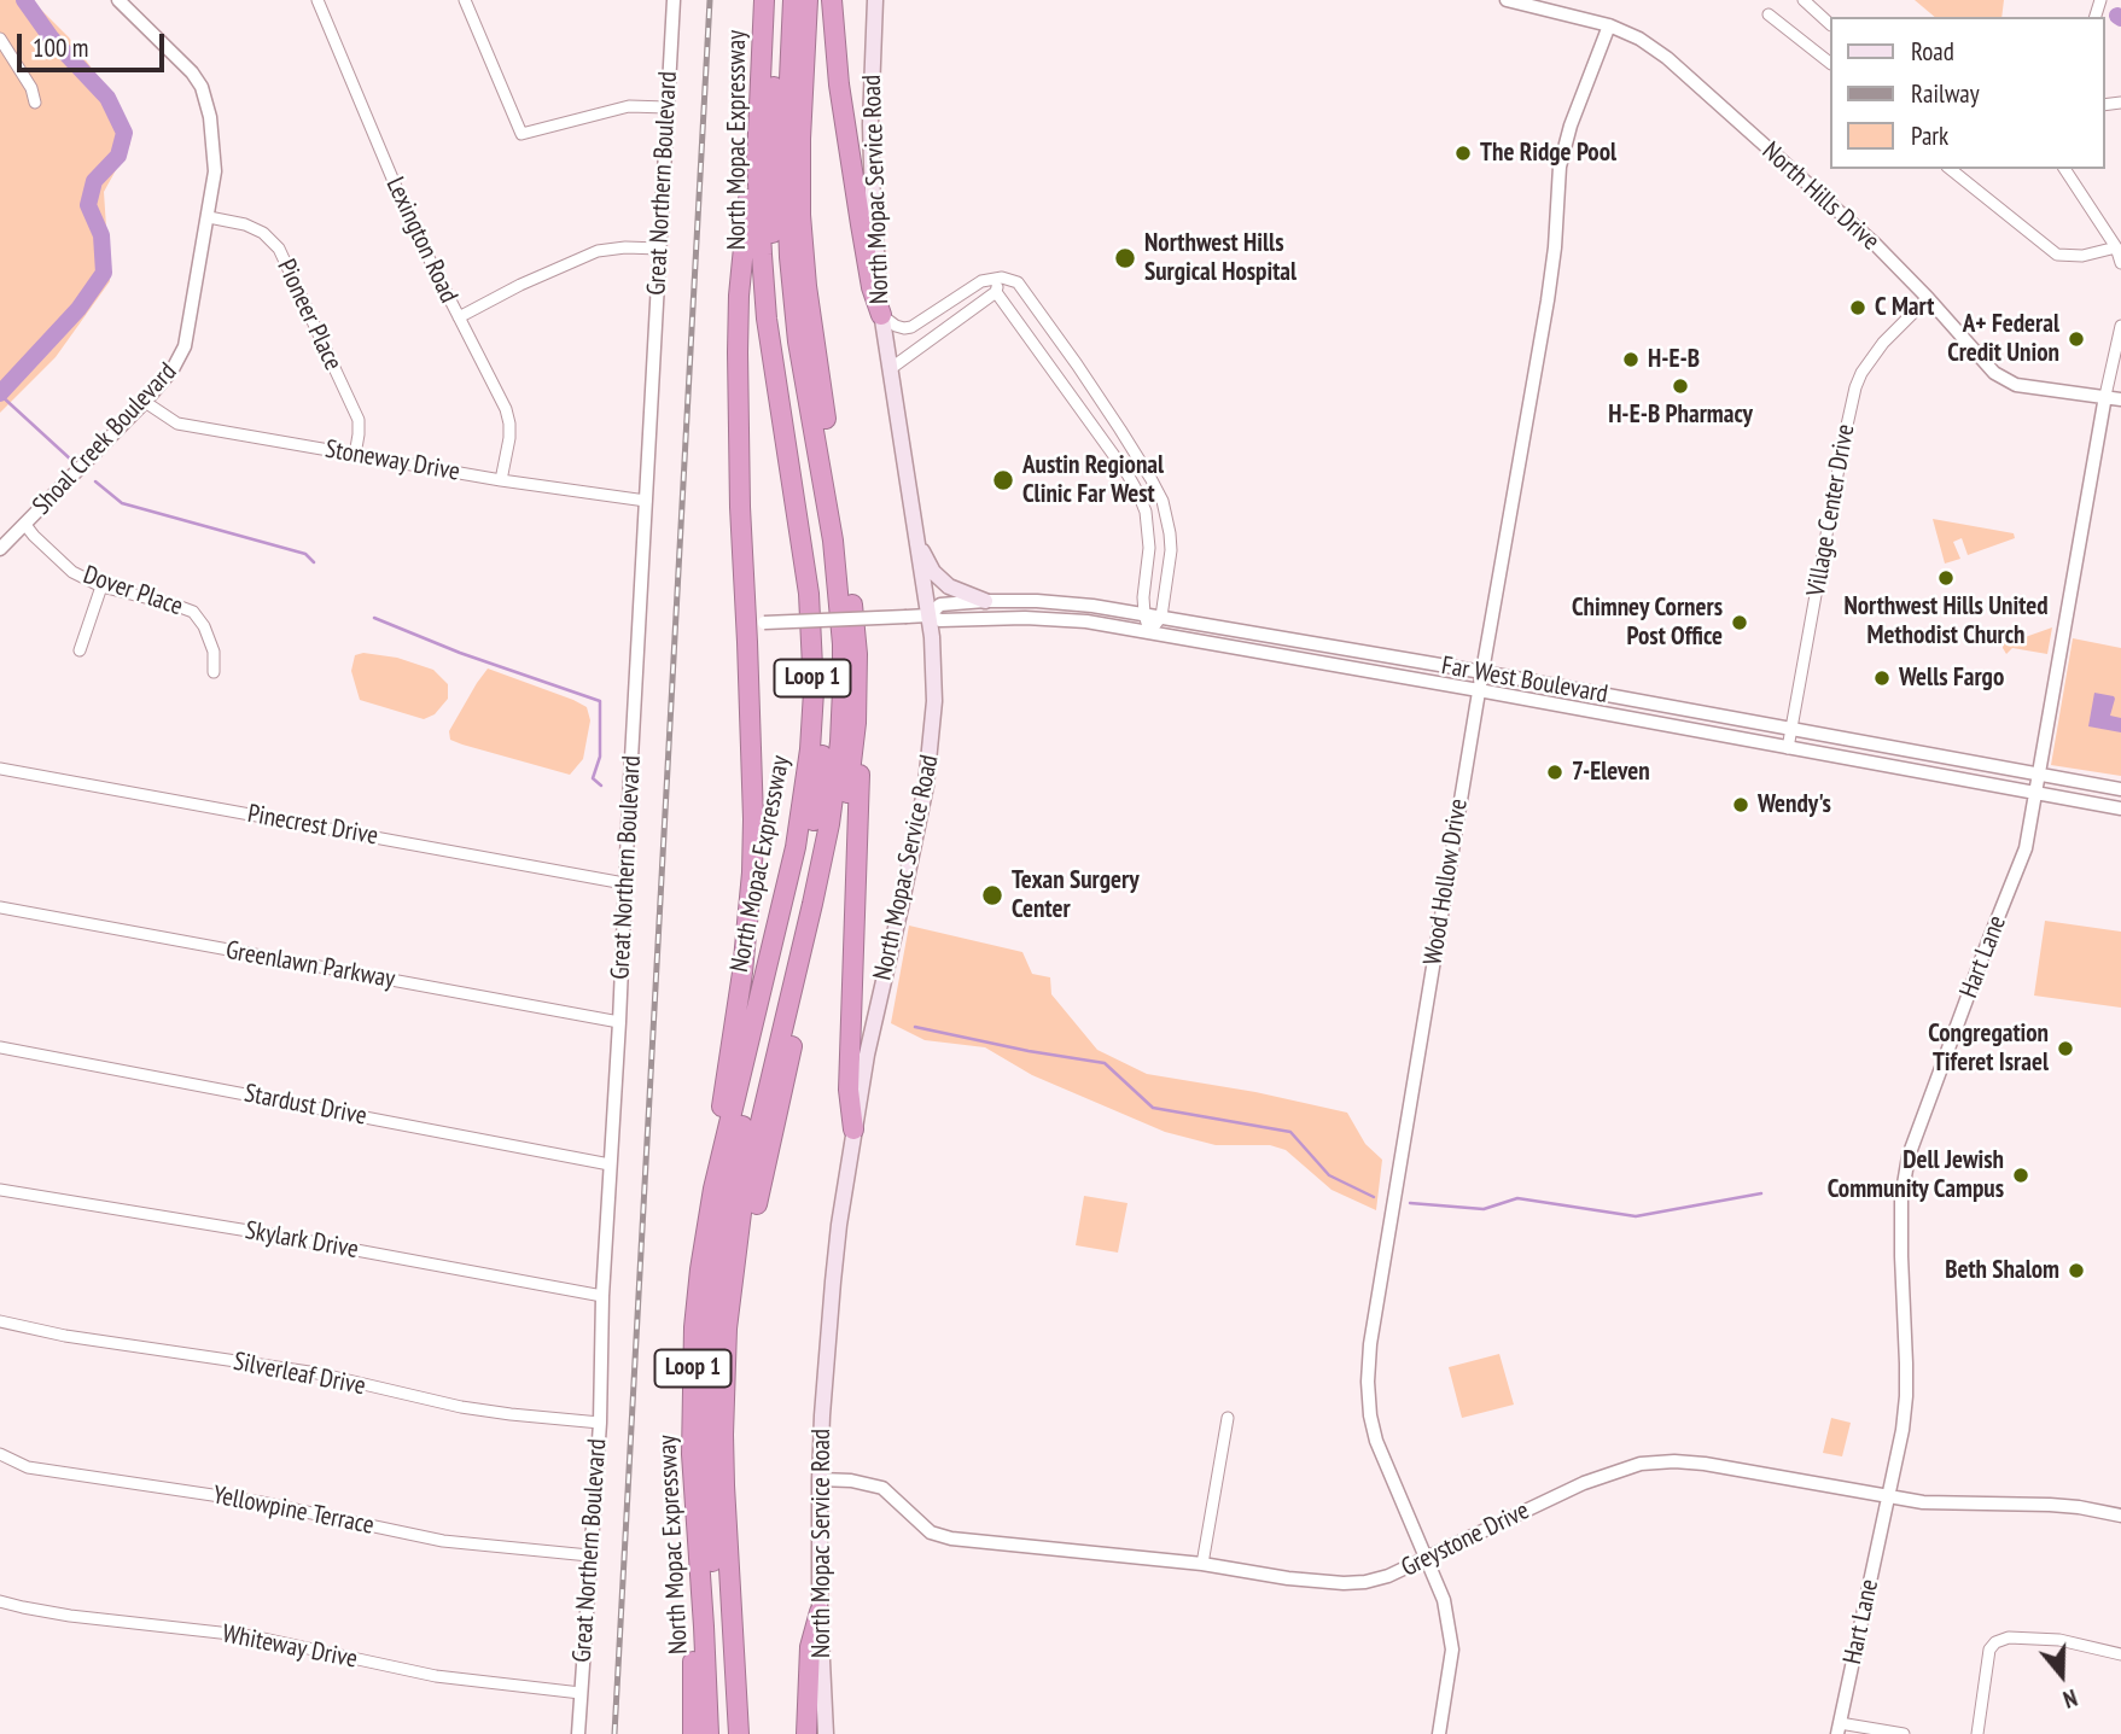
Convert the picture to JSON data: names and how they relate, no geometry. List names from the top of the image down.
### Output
{
  "streets": {
    "highway": ["North Mopac Expressway", "Loop 1"],
    "main road": ["North Mopac Service Road"],
    "street": [
      "Great Northern Boulevard",
      "North Hills Drive",
      "Lexington Road",
      "Pioneer Place",
      "Shoal Creek Boulevard",
      "Stoneway Drive",
      "Village Center Drive",
      "Dover Place",
      "Far West Boulevard",
      "Pinecrest Drive",
      "Wood Hollow Drive",
      "Hart Lane",
      "Greenlawn Parkway",
      "Stardust Drive",
      "Skylark Drive",
      "Silverleaf Drive",
      "Yellowpine Terrace",
      "Greystone Drive",
      "Whiteway Drive"
    ]
  },
  "crossings": [
    ["Great Northern Boulevard", "Stoneway Drive"],
    ["Great Northern Boulevard", "Pinecrest Drive"],
    ["Great Northern Boulevard", "Greenlawn Parkway"],
    ["Great Northern Boulevard", "Stardust Drive"],
    ["Great Northern Boulevard", "Skylark Drive"],
    ["Great Northern Boulevard", "Silverleaf Drive"],
    ["Great Northern Boulevard", "Yellowpine Terrace"],
    ["Great Northern Boulevard", "Whiteway Drive"],
    ["North Mopac Service Road", "Far West Boulevard"],
    ["North Mopac Service Road", "Greystone Drive"],
    ["North Hills Drive", "Village Center Drive"],
    ["North Hills Drive", "Wood Hollow Drive"],
    ["North Hills Drive", "Hart Lane"],
    ["Lexington Road", "Stoneway Drive"],
    ["Pioneer Place", "Shoal Creek Boulevard"],
    ["Pioneer Place", "Stoneway Drive"],
    ["Shoal Creek Boulevard", "Stoneway Drive"],
    ["Shoal Creek Boulevard", "Dover Place"],
    ["Village Center Drive", "Far West Boulevard"],
    ["Far West Boulevard", "Wood Hollow Drive"],
    ["Far West Boulevard", "Hart Lane"],
    ["Wood Hollow Drive", "Greystone Drive"],
    ["Hart Lane", "Greystone Drive"]
  ],
  "places": [
    "The Ridge Pool",
    "Northwest Hills Surgical Hospital",
    "C Mart",
    "A+ Federal Credit Union",
    "H-E-B",
    "H-E-B Pharmacy",
    "Austin Regional Clinic Far West",
    "Northwest Hills United Methodist Church",
    "Chimney Corners Post Office",
    "Wells Fargo",
    "7-Eleven",
    "Wendy's",
    "Texan Surgery Center",
    "Congregation Tiferet Israel",
    "Dell Jewish Community Campus",
    "Beth Shalom"
  ],
  "legend": ["Road", "Railway", "Park"],
  "scale_bar": "100 m",
  "north": "bottom"
}
